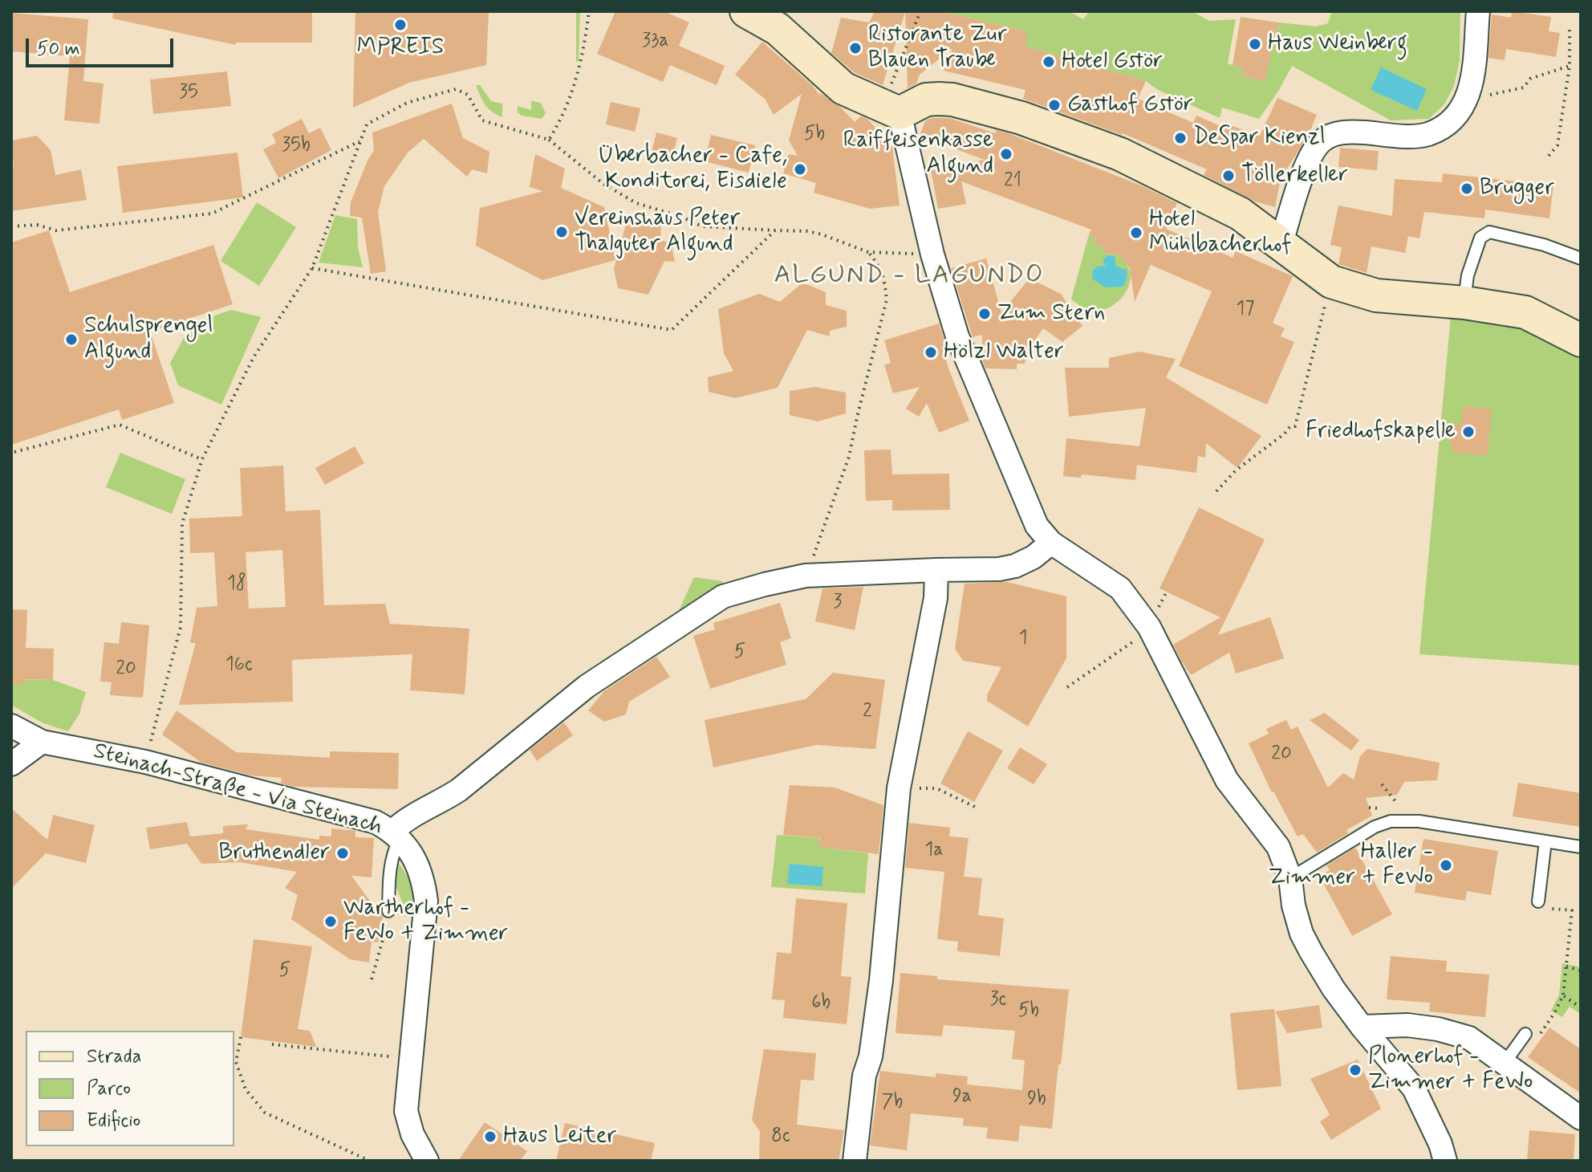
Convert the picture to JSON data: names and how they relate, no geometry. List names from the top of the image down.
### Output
{
  "streets": {
    "street": ["Steinach-Straße - Via Steinach"]
  },
  "districts": ["ALGUND - LAGUNDO"],
  "places": [
    "MPREIS",
    "Haus Weinberg",
    "Ristorante Zur Blauen Traube",
    "Hotel Gstör",
    "Gasthof Gstör",
    "DeSpar Kienzl",
    "Raiffeisenkasse Algund",
    "Überbacher - Cafe, Konditorei, Eisdiele",
    "Töllerkeller",
    "Brugger",
    "Vereinshaus Peter Thalguter Algund",
    "Hotel Mühlbacherhof",
    "Zum Stern",
    "Schulsprengel Algund",
    "Hölzl Walter",
    "Friedhofskapelle",
    "Bruthendler",
    "Haller - Zimmer + FeWo",
    "Wartherhof - FeWo + Zimmer",
    "Plonerhof - Zimmer + FeWo",
    "Haus Leiter"
  ],
  "house_numbers": [
    "33a",
    "35",
    "5b",
    "35b",
    "21",
    "17",
    "18",
    "3",
    "1",
    "5",
    "16c",
    "20",
    "2",
    "20",
    "1a",
    "5",
    "3c",
    "6b",
    "5b",
    "9a",
    "9b",
    "7b",
    "8c"
  ],
  "legend": ["Strada", "Parco", "Edificio"],
  "scale_bar": "50 m"
}
